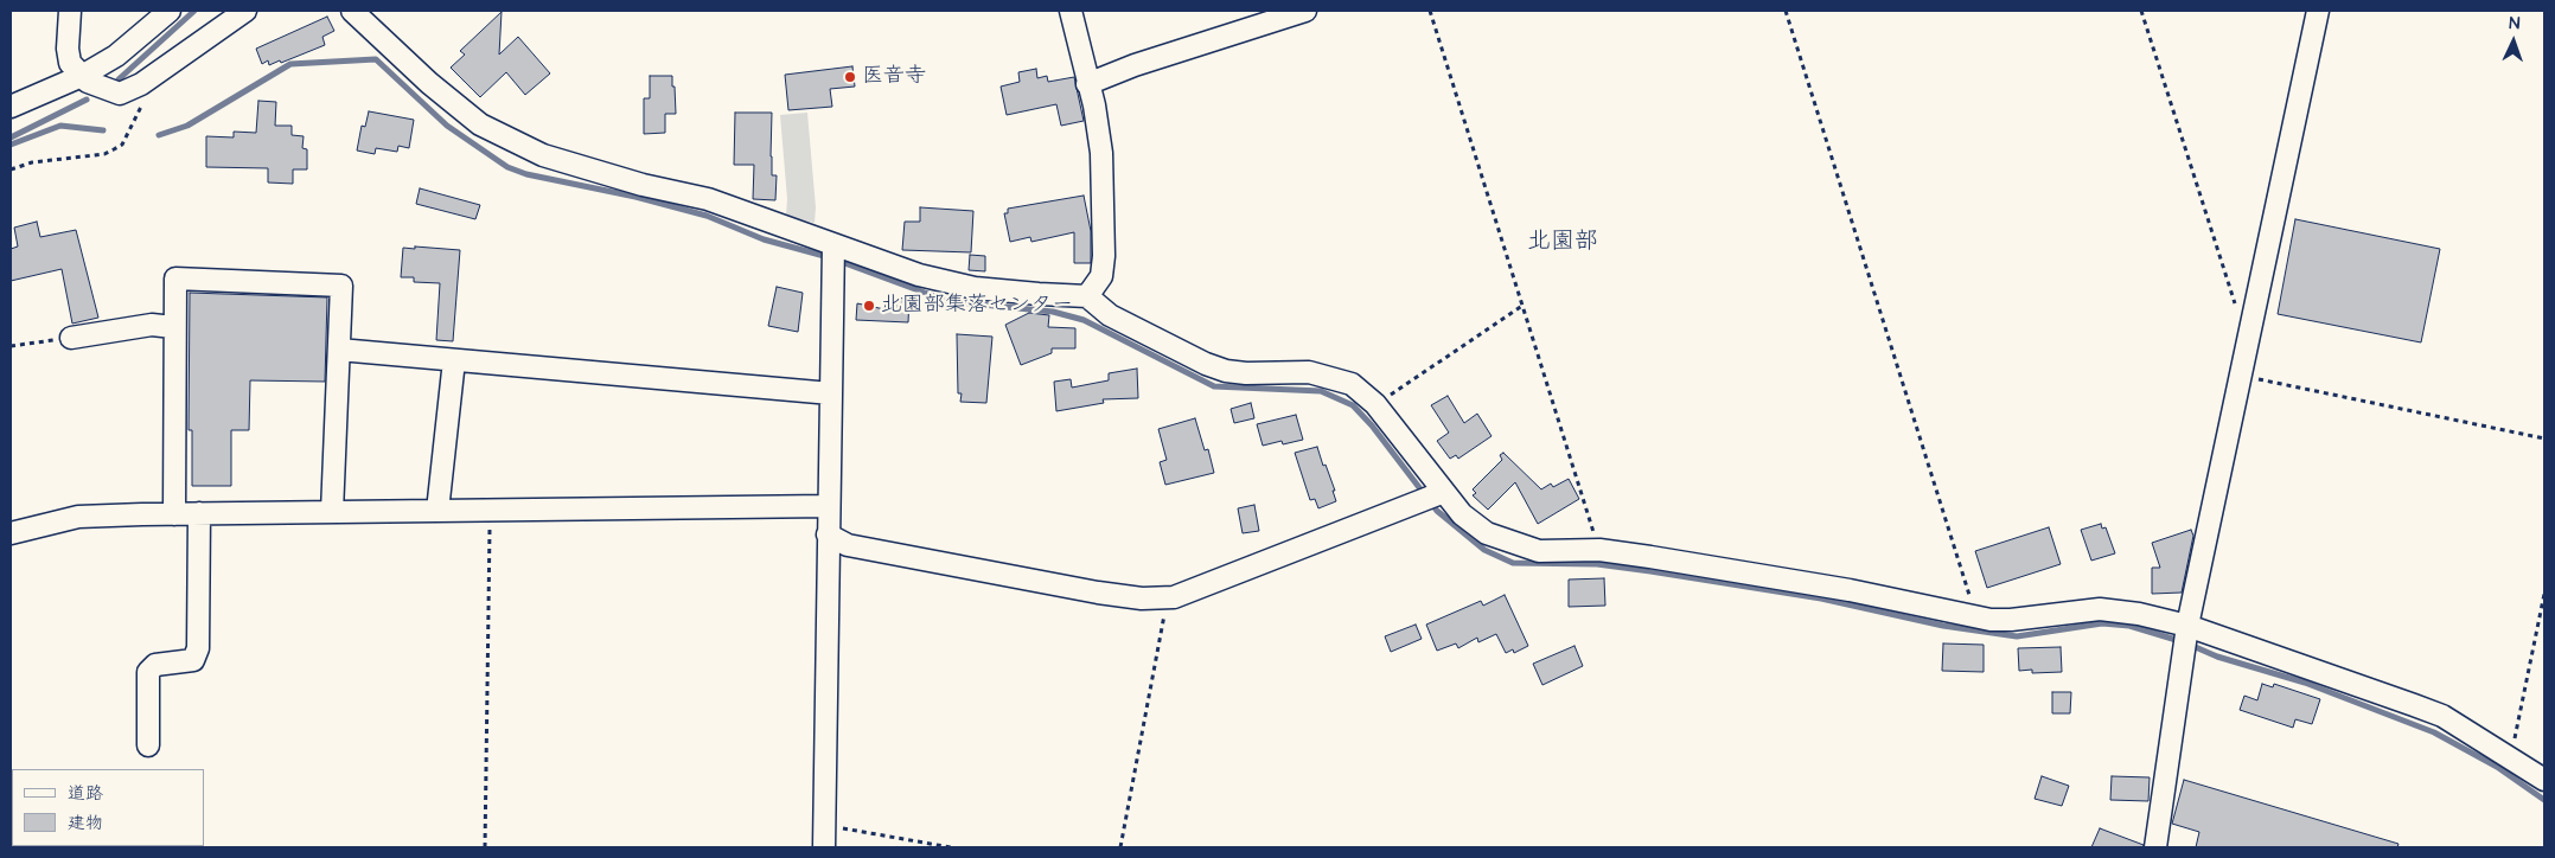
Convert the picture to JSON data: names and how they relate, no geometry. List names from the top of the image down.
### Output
{
  "districts": ["北園部"],
  "places": ["医音寺", "北園部集落センター"],
  "legend": ["道路", "建物"],
  "north": "top"
}
